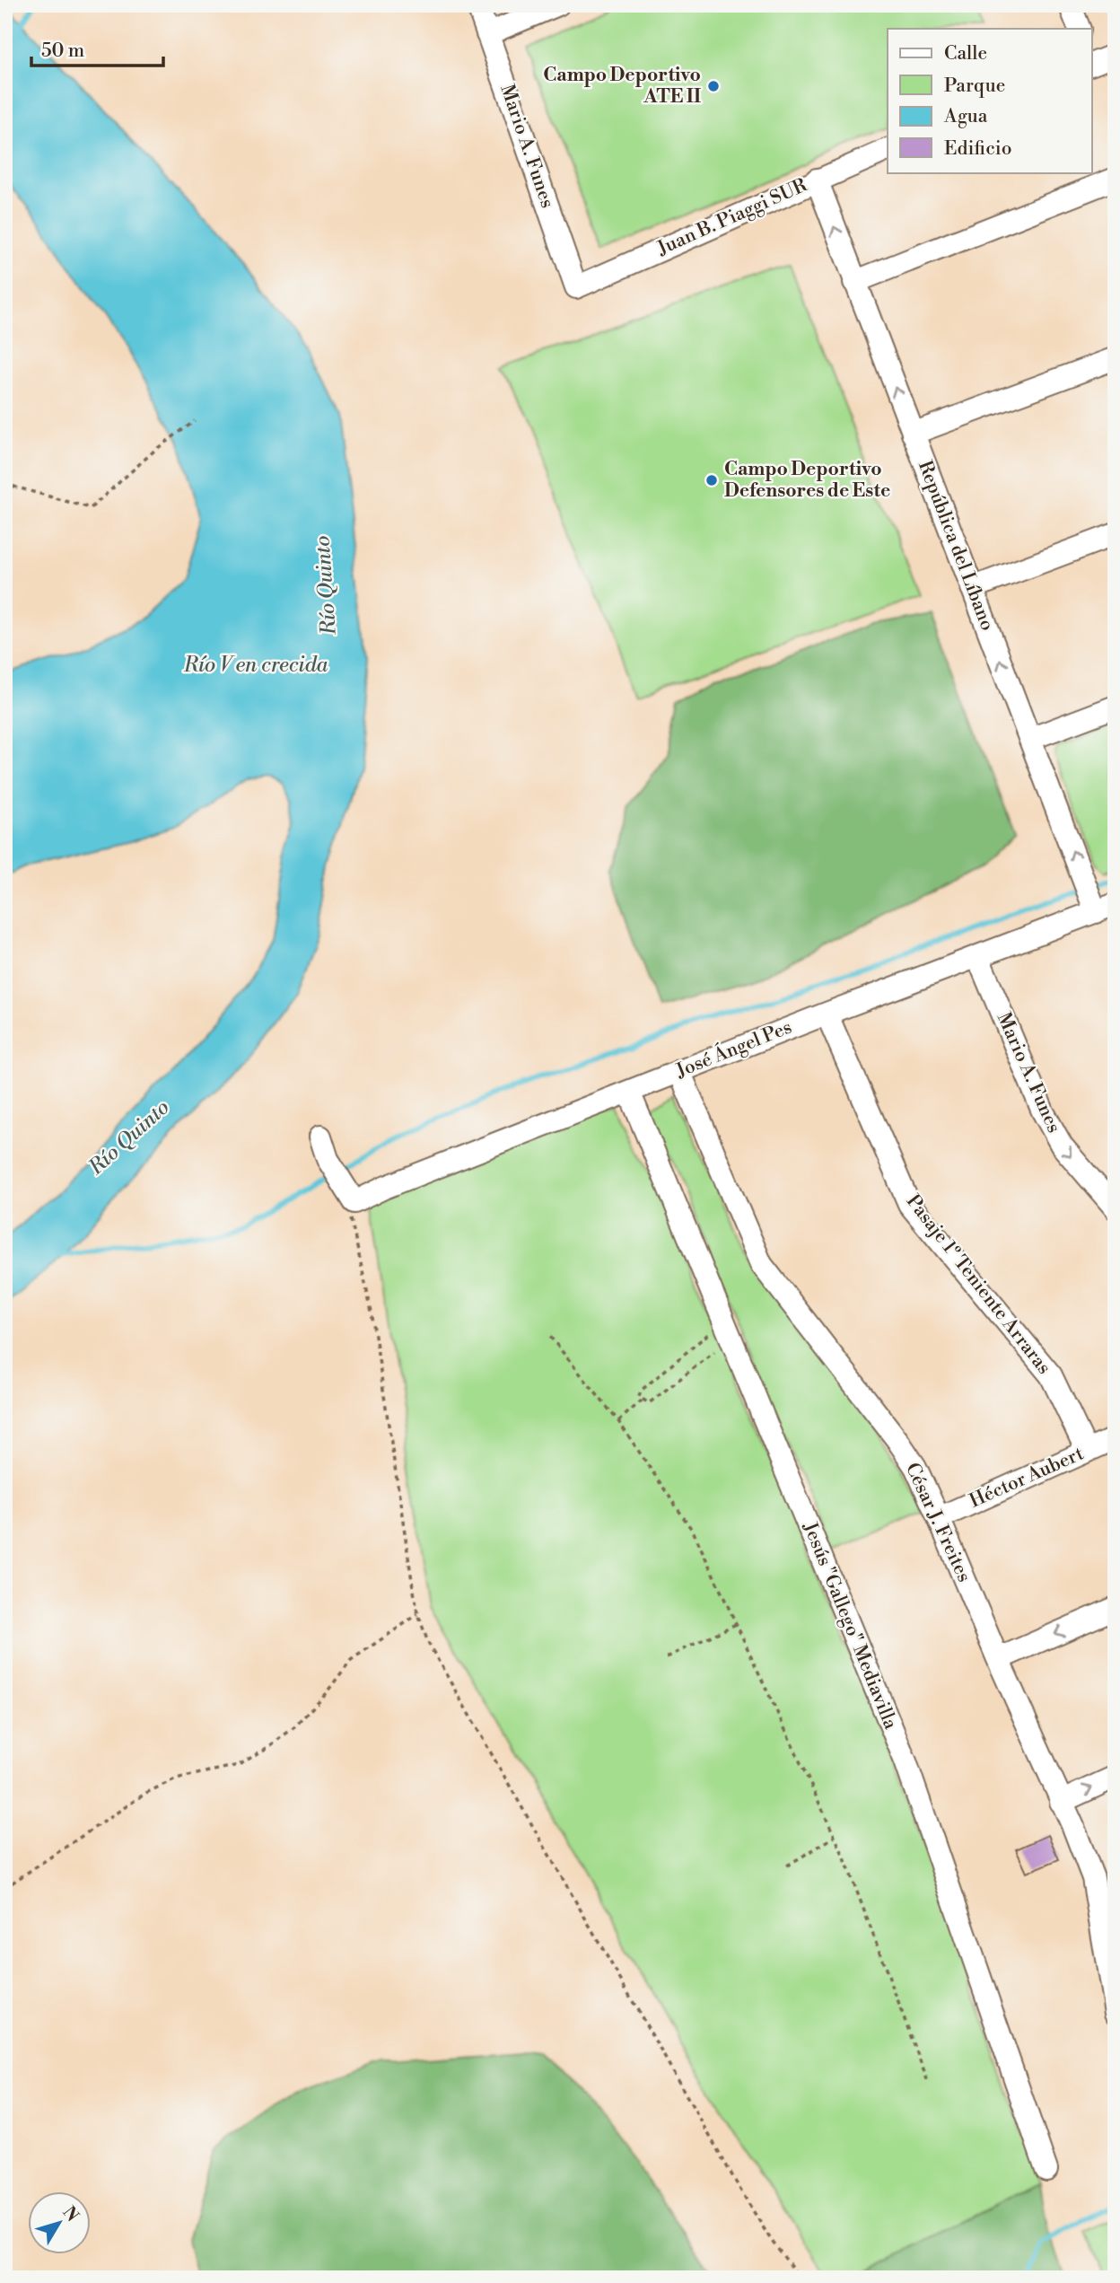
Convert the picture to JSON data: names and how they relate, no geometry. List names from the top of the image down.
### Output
{
  "streets": {
    "street": [
      "Mario A. Funes",
      "Juan B. Piaggi SUR",
      "República del Líbano",
      "José Ángel Pes",
      "Pasaje 1º Teniente Arraras",
      "Héctor Aubert",
      "César J. Freites",
      "Jesús \"Gallego\" Mediavilla"
    ]
  },
  "crossings": [
    ["Mario A. Funes", "Juan B. Piaggi SUR"],
    ["Mario A. Funes", "José Ángel Pes"],
    ["Juan B. Piaggi SUR", "República del Líbano"],
    ["República del Líbano", "José Ángel Pes"],
    ["José Ángel Pes", "Pasaje 1º Teniente Arraras"],
    ["José Ángel Pes", "César J. Freites"],
    ["José Ángel Pes", "Jesús \"Gallego\" Mediavilla"],
    ["Pasaje 1º Teniente Arraras", "Héctor Aubert"],
    ["Héctor Aubert", "César J. Freites"]
  ],
  "one_way": ["Mario A. Funes", "República del Líbano"],
  "water": ["Río Quinto", "Río V en crecida"],
  "places": ["Campo Deportivo ATE II", "Campo Deportivo Defensores de Este"],
  "legend": [
    "Calle",
    "Parque",
    "Agua",
    "Edificio"
  ],
  "scale_bar": "50 m",
  "north": "top right"
}
